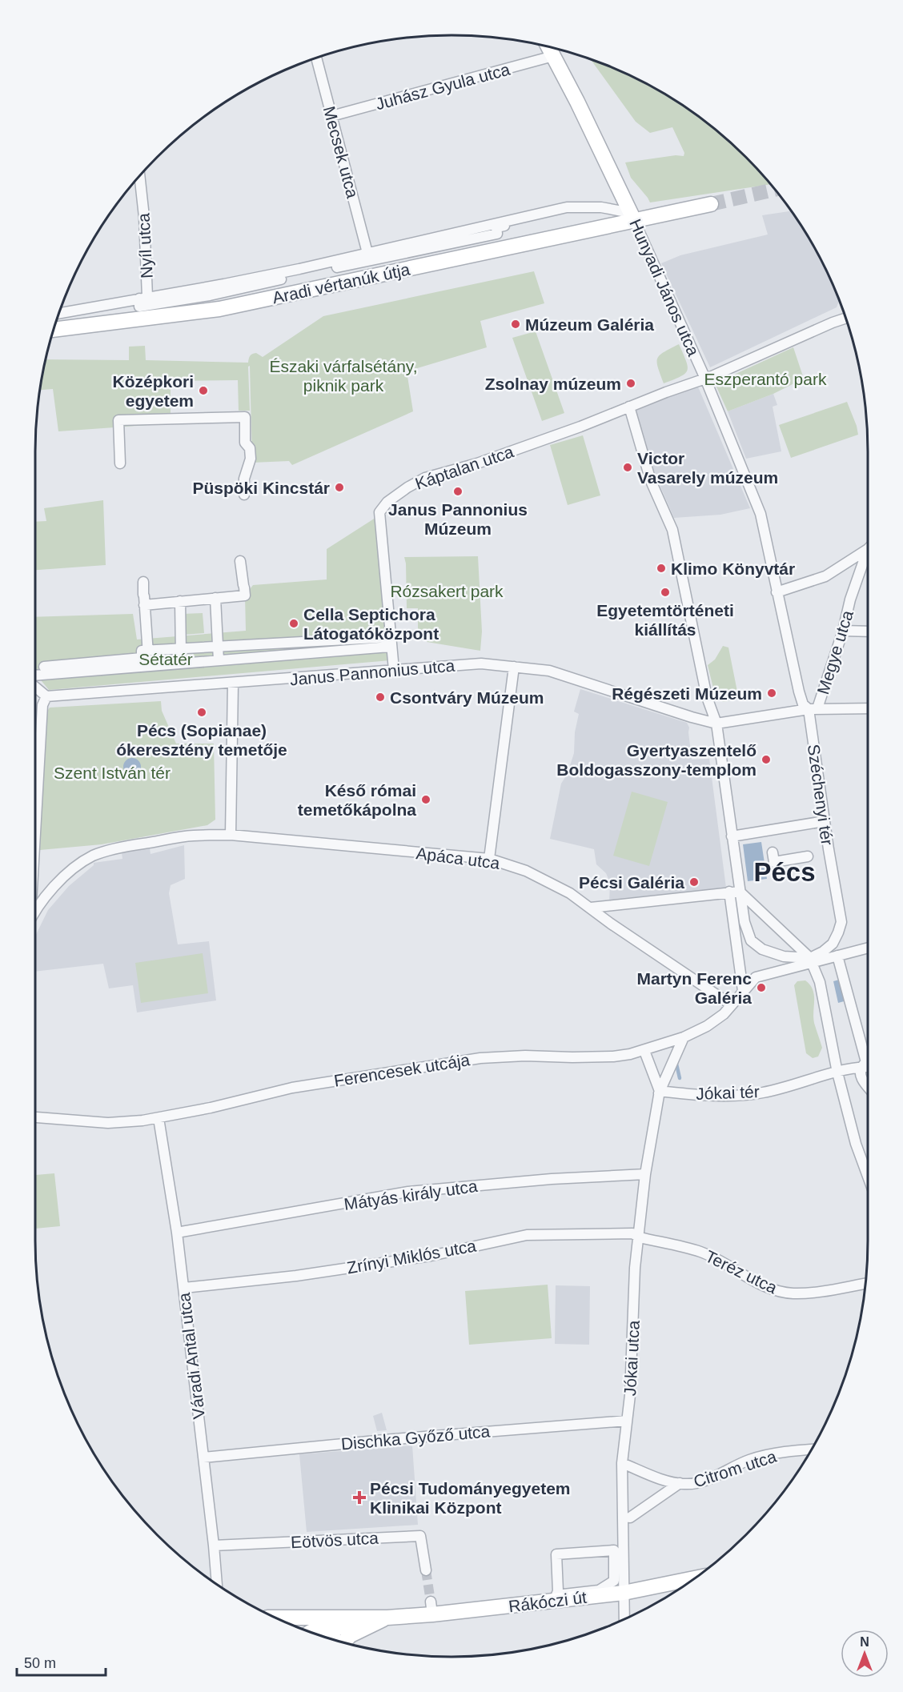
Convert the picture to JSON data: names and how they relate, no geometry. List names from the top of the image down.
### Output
{
  "streets": {
    "street": [
      "Juhász Gyula utca",
      "Mecsek utca",
      "Nyíl utca",
      "Aradi vértanúk útja",
      "Hunyadi János utca",
      "Káptalan utca",
      "Megye utca",
      "Janus Pannonius utca",
      "Széchenyi tér",
      "Apáca utca",
      "Ferencesek utcája",
      "Jókai tér",
      "Mátyás király utca",
      "Zrínyi Miklós utca",
      "Teréz utca",
      "Váradi Antal utca",
      "Jókai utca",
      "Dischka Győző utca",
      "Citrom utca",
      "Eötvös utca",
      "Rákóczi út"
    ]
  },
  "crossings": [
    ["Juhász Gyula utca", "Mecsek utca"],
    ["Juhász Gyula utca", "Hunyadi János utca"],
    ["Mecsek utca", "Aradi vértanúk útja"],
    ["Nyíl utca", "Aradi vértanúk útja"],
    ["Aradi vértanúk útja", "Hunyadi János utca"],
    ["Hunyadi János utca", "Káptalan utca"],
    ["Hunyadi János utca", "Megye utca"],
    ["Hunyadi János utca", "Széchenyi tér"],
    ["Káptalan utca", "Janus Pannonius utca"],
    ["Megye utca", "Széchenyi tér"],
    ["Széchenyi tér", "Ferencesek utcája"],
    ["Apáca utca", "Ferencesek utcája"],
    ["Ferencesek utcája", "Váradi Antal utca"],
    ["Ferencesek utcája", "Jókai utca"],
    ["Jókai tér", "Jókai utca"],
    ["Mátyás király utca", "Váradi Antal utca"],
    ["Mátyás király utca", "Jókai utca"],
    ["Zrínyi Miklós utca", "Teréz utca"],
    ["Zrínyi Miklós utca", "Váradi Antal utca"],
    ["Zrínyi Miklós utca", "Jókai utca"],
    ["Teréz utca", "Jókai utca"],
    ["Váradi Antal utca", "Dischka Győző utca"],
    ["Váradi Antal utca", "Eötvös utca"],
    ["Jókai utca", "Dischka Győző utca"],
    ["Jókai utca", "Citrom utca"],
    ["Jókai utca", "Rákóczi út"]
  ],
  "districts": ["Pécs"],
  "parks": [
    "Északi várfalsétány, piknik park",
    "Eszperantó park",
    "Rózsakert park",
    "Sétatér",
    "Szent István tér"
  ],
  "places": {
    "other": [
      "Múzeum Galéria",
      "Zsolnay múzeum",
      "Középkori egyetem",
      "Victor Vasarely múzeum",
      "Püspöki Kincstár",
      "Janus Pannonius Múzeum",
      "Klimo Könyvtár",
      "Egyetemtörténeti kiállítás",
      "Cella Septichora Látogatóközpont",
      "Régészeti Múzeum",
      "Csontváry Múzeum",
      "Pécs (Sopianae) ókeresztény temetője",
      "Gyertyaszentelő Boldogasszony-templom",
      "Késő római temetőkápolna",
      "Pécsi Galéria",
      "Martyn Ferenc Galéria"
    ],
    "health": ["Pécsi Tudományegyetem Klinikai Központ"]
  },
  "scale_bar": "50 m",
  "north": "top"
}
